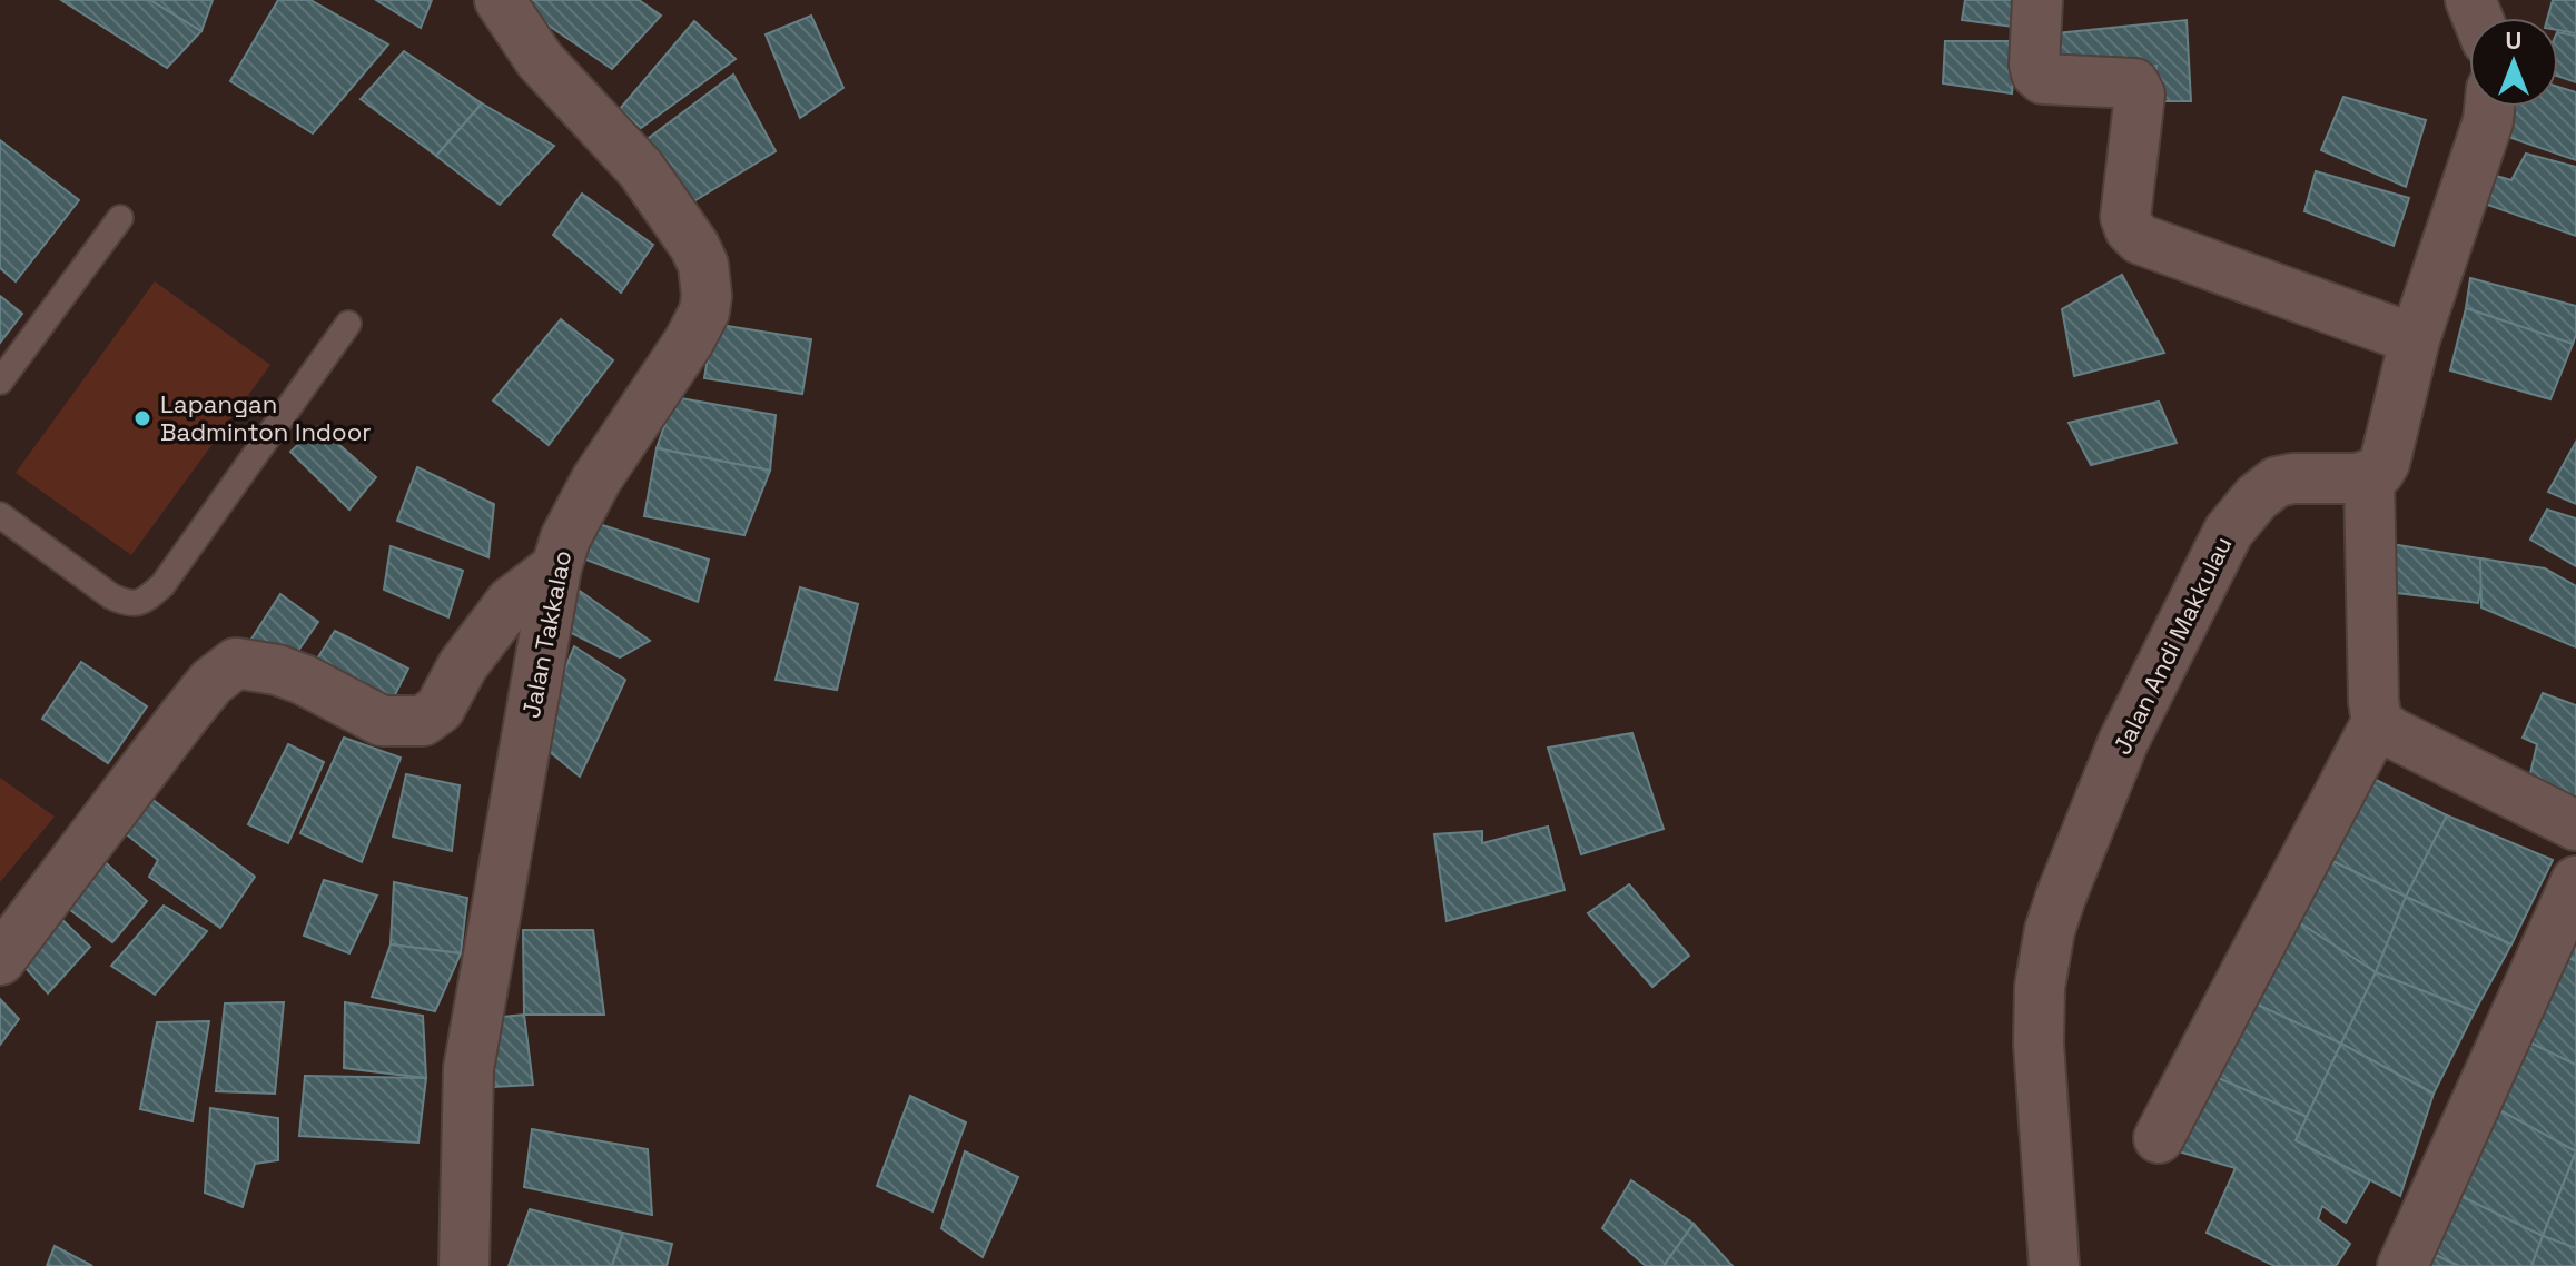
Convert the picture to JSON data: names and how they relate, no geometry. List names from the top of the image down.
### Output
{
  "streets": {
    "street": ["Jalan Takkalao", "Jalan Andi Makkulau"]
  },
  "places": ["Lapangan Badminton Indoor"],
  "north": "top"
}
